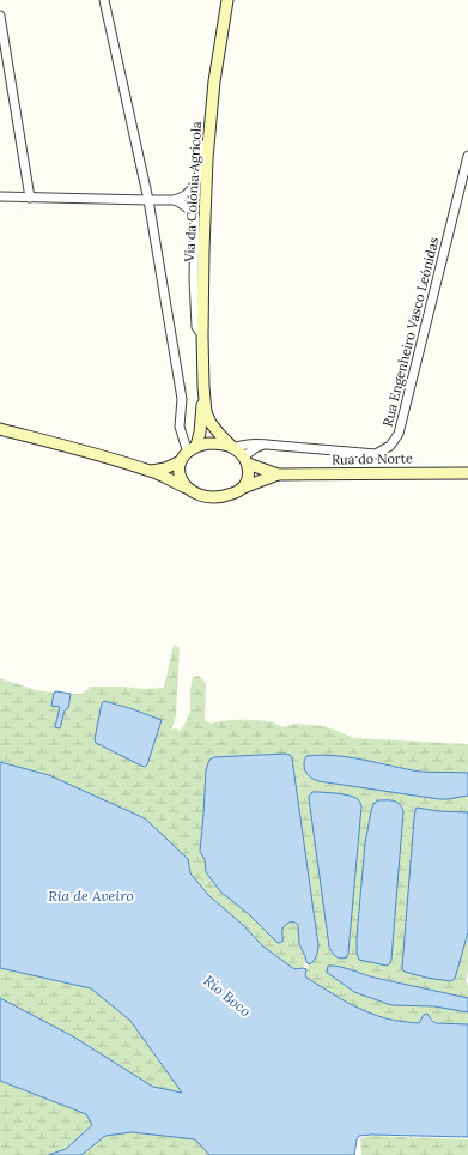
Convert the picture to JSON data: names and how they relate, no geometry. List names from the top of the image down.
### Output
{
  "streets": {
    "main road": ["Via da Colónia Agrícola", "Rua do Norte"],
    "street": ["Rua Engenheiro Vasco Leónidas"]
  },
  "crossings": [
    ["Via da Colónia Agrícola", "Rua Engenheiro Vasco Leónidas"],
    ["Via da Colónia Agrícola", "Rua do Norte"],
    ["Rua Engenheiro Vasco Leónidas", "Rua do Norte"]
  ],
  "water": ["Ria de Aveiro", "Rio Boco"]
}
